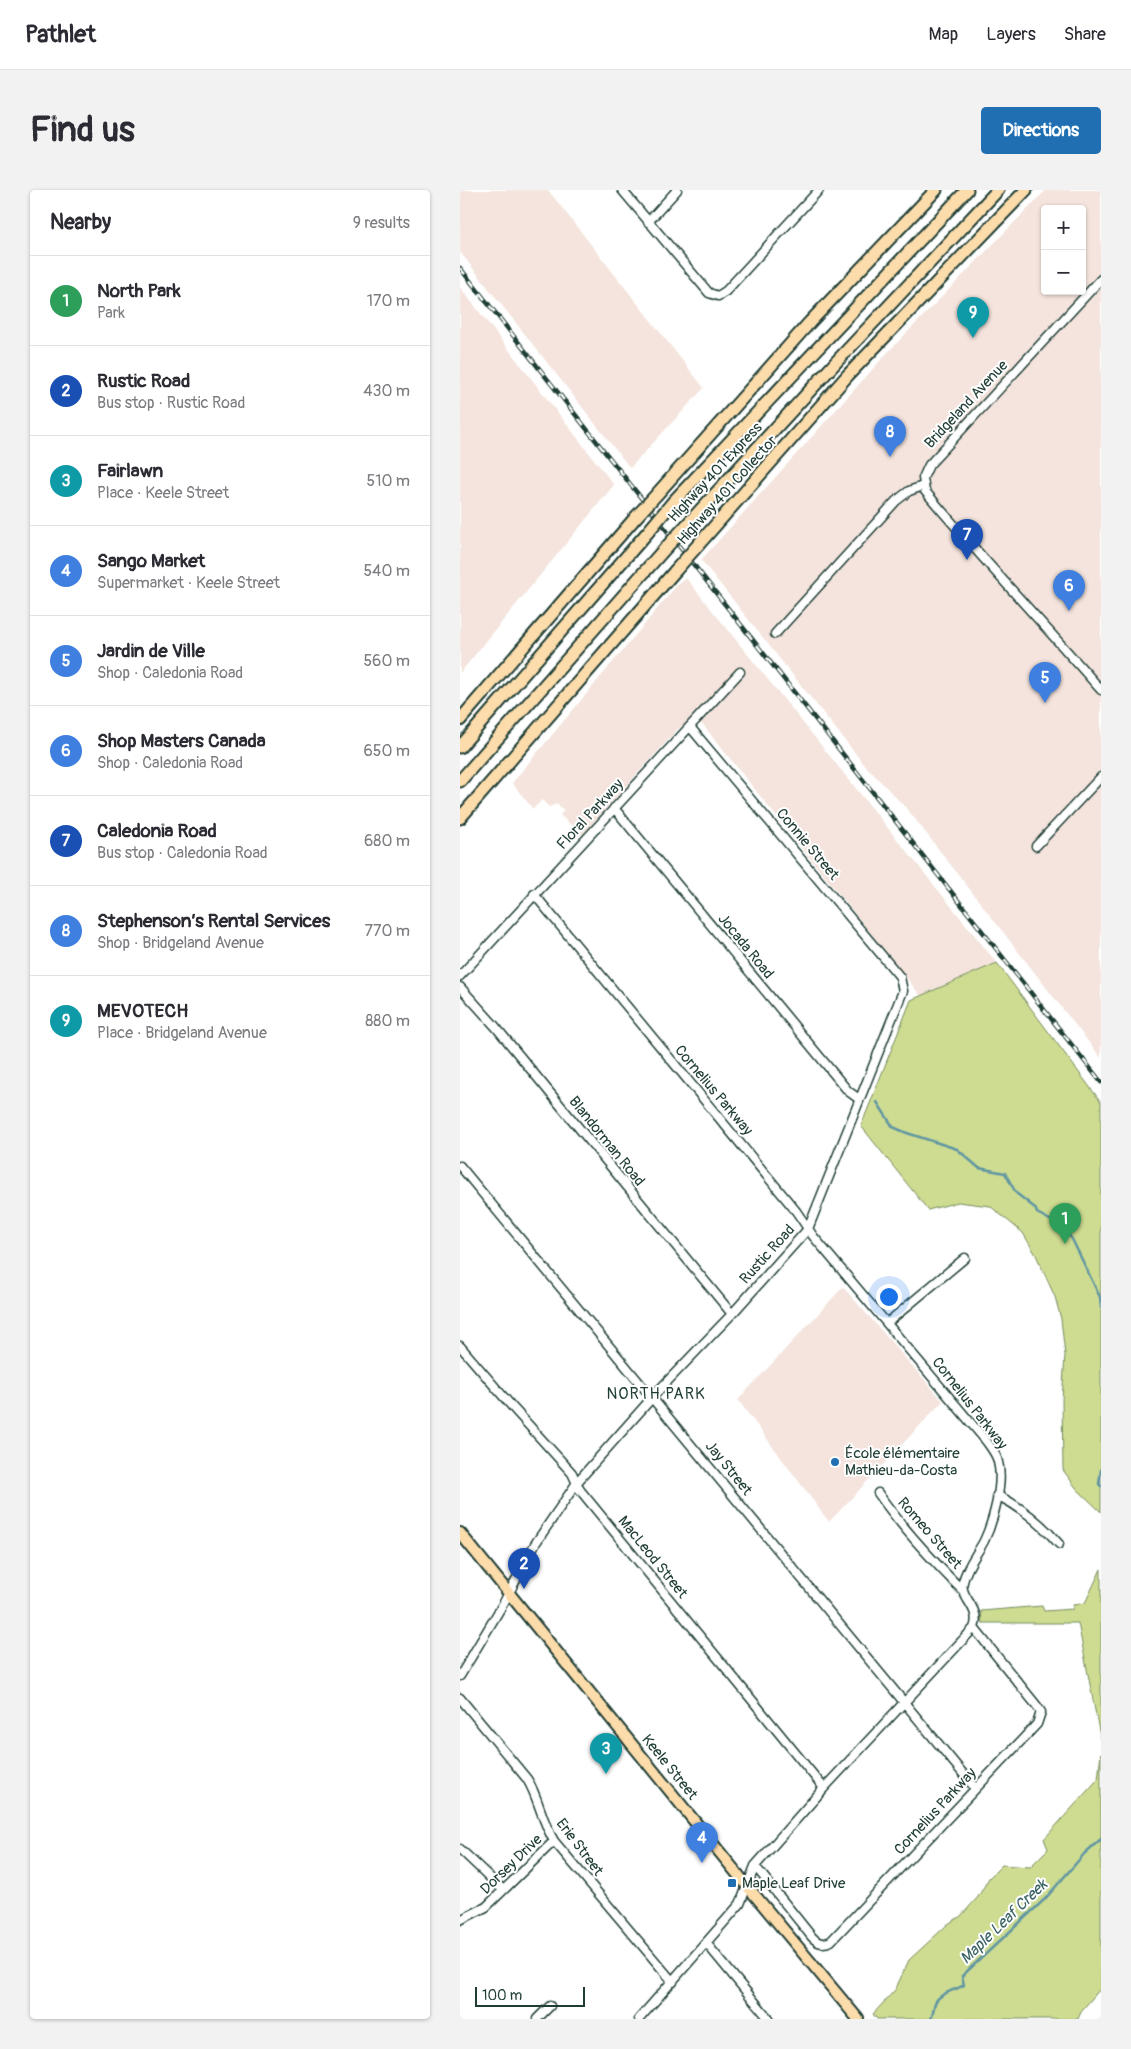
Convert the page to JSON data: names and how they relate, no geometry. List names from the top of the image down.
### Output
{
  "streets": {
    "highway": ["Highway 401 Express", "Highway 401 Collector"],
    "main road": ["Keele Street"],
    "street": [
      "Bridgeland Avenue",
      "Floral Parkway",
      "Connie Street",
      "Jocada Road",
      "Cornelius Parkway",
      "Blandorman Road",
      "Rustic Road",
      "Jay Street",
      "Romeo Street",
      "MacLeod Street",
      "Erie Street",
      "Dorsey Drive"
    ]
  },
  "crossings": [
    ["Floral Parkway", "Connie Street"],
    ["Floral Parkway", "Jocada Road"],
    ["Floral Parkway", "Cornelius Parkway"],
    ["Connie Street", "Rustic Road"],
    ["Jocada Road", "Rustic Road"],
    ["Cornelius Parkway", "Rustic Road"],
    ["Cornelius Parkway", "Jay Street"],
    ["Cornelius Parkway", "Romeo Street"],
    ["Blandorman Road", "Rustic Road"],
    ["Rustic Road", "Jay Street"],
    ["Rustic Road", "MacLeod Street"],
    ["Rustic Road", "Keele Street"],
    ["Erie Street", "Dorsey Drive"]
  ],
  "districts": ["NORTH PARK"],
  "water": ["Maple Leaf Creek"],
  "places": {
    "other": ["École élémentaire Mathieu-da-Costa"],
    "transit": ["Maple Leaf Drive"]
  },
  "scale_bar": "100 m",
  "page": {
    "header": "Pathlet",
    "nav": ["Map", "Layers", "Share"],
    "buttons": "Directions",
    "title": "Find us",
    "heading": ["Nearby", "9 results"],
    "map_buttons": ["+", "−"],
    "list": [
      {
        "mark": "1",
        "name": "North Park",
        "note": "Park",
        "value": "170 m"
      },
      {
        "mark": "2",
        "name": "Rustic Road",
        "note": "Bus stop · Rustic Road",
        "value": "430 m"
      },
      {
        "mark": "3",
        "name": "Fairlawn",
        "note": "Place · Keele Street",
        "value": "510 m"
      },
      {
        "mark": "4",
        "name": "Sango Market",
        "note": "Supermarket · Keele Street",
        "value": "540 m"
      },
      {
        "mark": "5",
        "name": "Jardin de Ville",
        "note": "Shop · Caledonia Road",
        "value": "560 m"
      },
      {
        "mark": "6",
        "name": "Shop Masters Canada",
        "note": "Shop · Caledonia Road",
        "value": "650 m"
      },
      {
        "mark": "7",
        "name": "Caledonia Road",
        "note": "Bus stop · Caledonia Road",
        "value": "680 m"
      },
      {
        "mark": "8",
        "name": "Stephenson’s Rental Services",
        "note": "Shop · Bridgeland Avenue",
        "value": "770 m"
      },
      {
        "mark": "9",
        "name": "MEVOTECH",
        "note": "Place · Bridgeland Avenue",
        "value": "880 m"
      }
    ],
    "pins": [
      "9",
      "8",
      "7",
      "6",
      "5",
      "1",
      "2",
      "3",
      "4"
    ],
    "scale": "100 m"
  }
}
